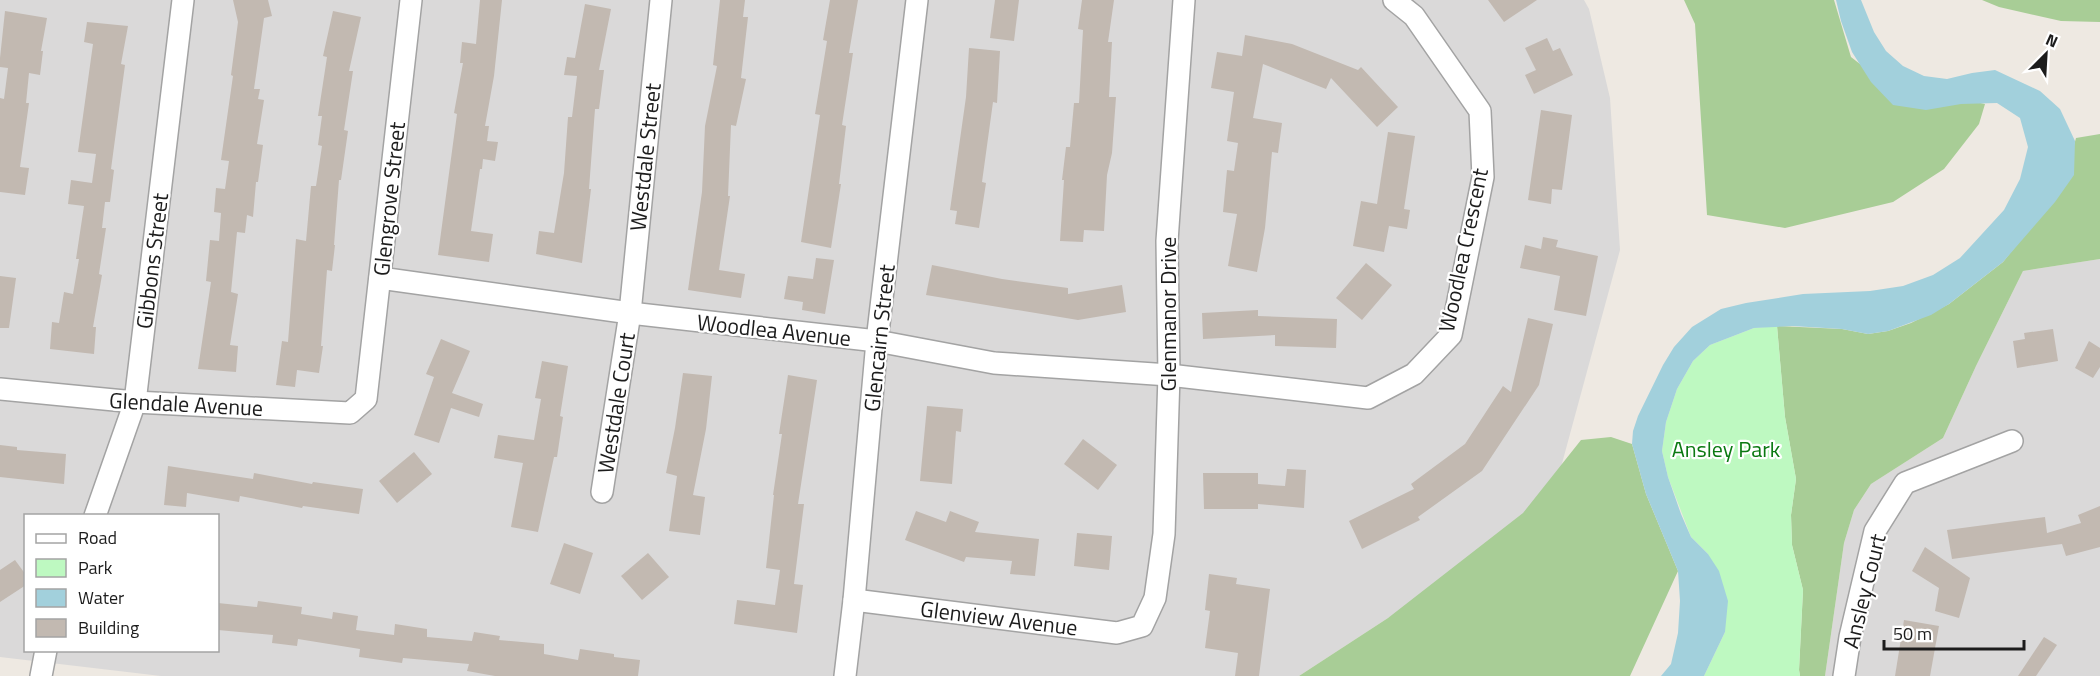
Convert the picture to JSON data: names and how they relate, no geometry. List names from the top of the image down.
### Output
{
  "streets": {
    "street": [
      "Westdale Street",
      "Glengrove Street",
      "Woodlea Crescent",
      "Gibbons Street",
      "Glenmanor Drive",
      "Woodlea Avenue",
      "Glencairn Street",
      "Westdale Court",
      "Glendale Avenue",
      "Ansley Court",
      "Glenview Avenue"
    ]
  },
  "crossings": [
    ["Westdale Street", "Woodlea Avenue"],
    ["Westdale Street", "Westdale Court"],
    ["Glengrove Street", "Woodlea Avenue"],
    ["Glengrove Street", "Glendale Avenue"],
    ["Woodlea Crescent", "Glenmanor Drive"],
    ["Woodlea Crescent", "Woodlea Avenue"],
    ["Gibbons Street", "Glendale Avenue"],
    ["Glenmanor Drive", "Woodlea Avenue"],
    ["Glenmanor Drive", "Glenview Avenue"],
    ["Woodlea Avenue", "Glencairn Street"],
    ["Woodlea Avenue", "Westdale Court"],
    ["Glencairn Street", "Glenview Avenue"]
  ],
  "parks": ["Ansley Park"],
  "legend": [
    "Road",
    "Park",
    "Water",
    "Building"
  ],
  "scale_bar": "50 m",
  "north": "top right"
}
